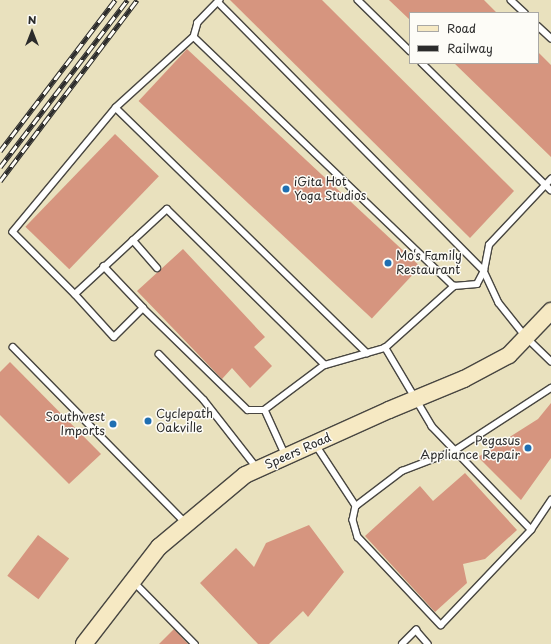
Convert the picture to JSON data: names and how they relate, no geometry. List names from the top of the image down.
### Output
{
  "streets": {
    "main road": ["Speers Road"]
  },
  "places": [
    "iGita Hot Yoga Studios",
    "Mo‘s Family Restaurant",
    "Cyclepath Oakville",
    "Southwest Imports",
    "Pegasus Appliance Repair"
  ],
  "legend": ["Road", "Railway"],
  "north": "top"
}
